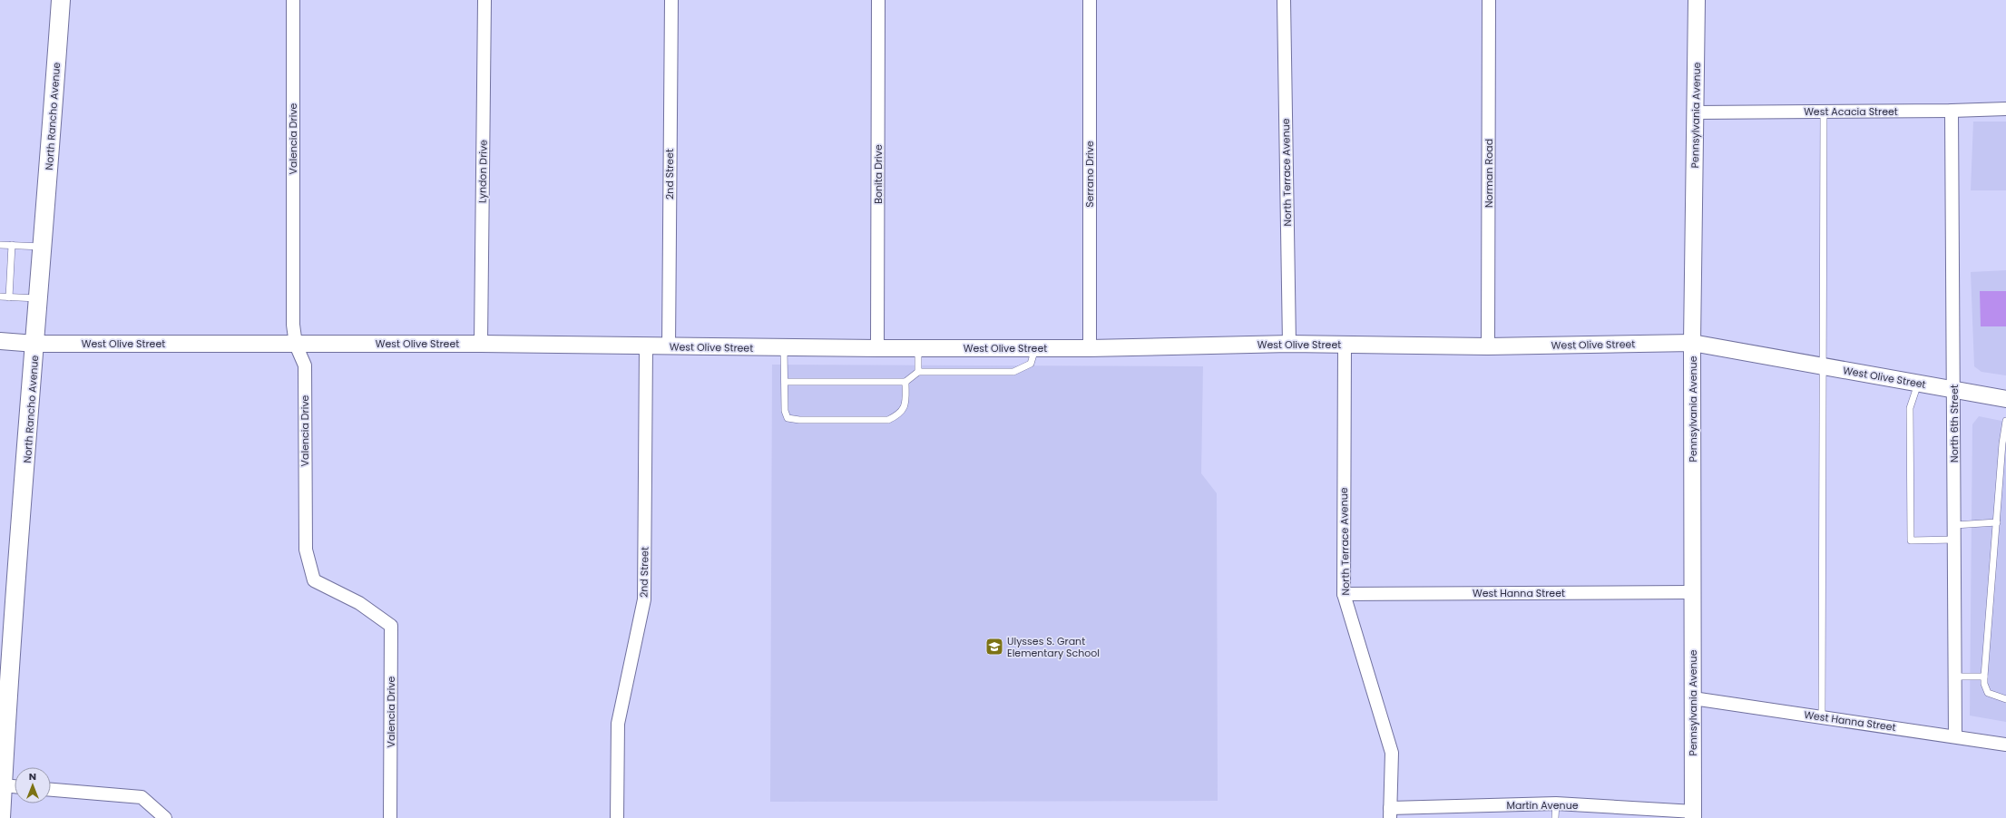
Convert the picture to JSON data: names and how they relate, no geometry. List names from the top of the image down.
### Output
{
  "streets": {
    "main road": ["North Rancho Avenue"],
    "street": [
      "West Acacia Street",
      "Pennsylvania Avenue",
      "Valencia Drive",
      "Lyndon Drive",
      "North Terrace Avenue",
      "Norman Road",
      "2nd Street",
      "Bonita Drive",
      "Serrano Drive",
      "West Olive Street",
      "North 6th Street",
      "West Hanna Street",
      "Martin Avenue"
    ]
  },
  "crossings": [
    ["West Acacia Street", "Pennsylvania Avenue"],
    ["West Acacia Street", "North 6th Street"],
    ["Pennsylvania Avenue", "West Olive Street"],
    ["Pennsylvania Avenue", "West Hanna Street"],
    ["Pennsylvania Avenue", "Martin Avenue"],
    ["North Rancho Avenue", "West Olive Street"],
    ["Valencia Drive", "West Olive Street"],
    ["Lyndon Drive", "West Olive Street"],
    ["North Terrace Avenue", "West Olive Street"],
    ["North Terrace Avenue", "West Hanna Street"],
    ["North Terrace Avenue", "Martin Avenue"],
    ["Norman Road", "West Olive Street"],
    ["2nd Street", "West Olive Street"],
    ["Bonita Drive", "West Olive Street"],
    ["Serrano Drive", "West Olive Street"],
    ["West Olive Street", "North 6th Street"],
    ["North 6th Street", "West Hanna Street"]
  ],
  "places": {
    "school or university": ["Ulysses S. Grant Elementary School"]
  },
  "north": "top"
}
